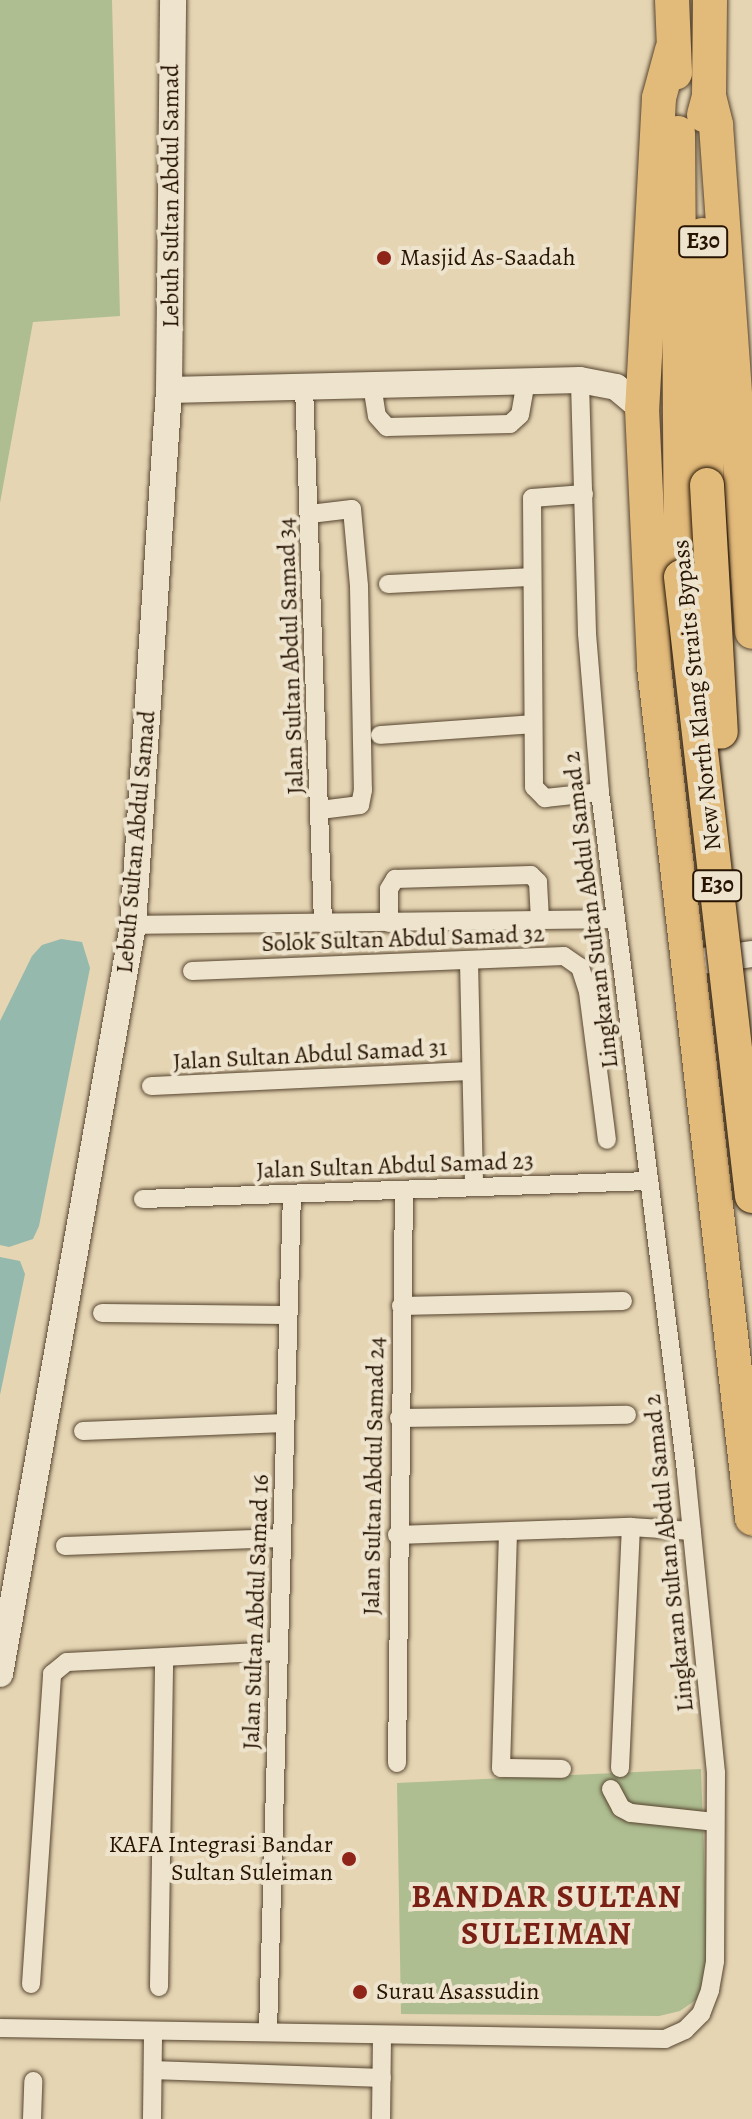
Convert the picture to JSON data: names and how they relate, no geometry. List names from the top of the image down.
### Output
{
  "streets": {
    "highway": ["E30", "New North Klang Straits Bypass"],
    "street": [
      "Lebuh Sultan Abdul Samad",
      "Jalan Sultan Abdul Samad 34",
      "Lingkaran Sultan Abdul Samad 2",
      "Solok Sultan Abdul Samad 32",
      "Jalan Sultan Abdul Samad 31",
      "Jalan Sultan Abdul Samad 23",
      "Jalan Sultan Abdul Samad 24",
      "Jalan Sultan Abdul Samad 16"
    ]
  },
  "crossings": [
    ["Lingkaran Sultan Abdul Samad 2", "Jalan Sultan Abdul Samad 23"],
    ["Lingkaran Sultan Abdul Samad 2", "Jalan Sultan Abdul Samad 16"],
    ["Jalan Sultan Abdul Samad 23", "Jalan Sultan Abdul Samad 24"],
    ["Jalan Sultan Abdul Samad 23", "Jalan Sultan Abdul Samad 16"]
  ],
  "districts": ["BANDAR SULTAN SULEIMAN"],
  "places": ["Masjid As-Saadah", "KAFA Integrasi Bandar Sultan Suleiman", "Surau Asassudin"]
}
